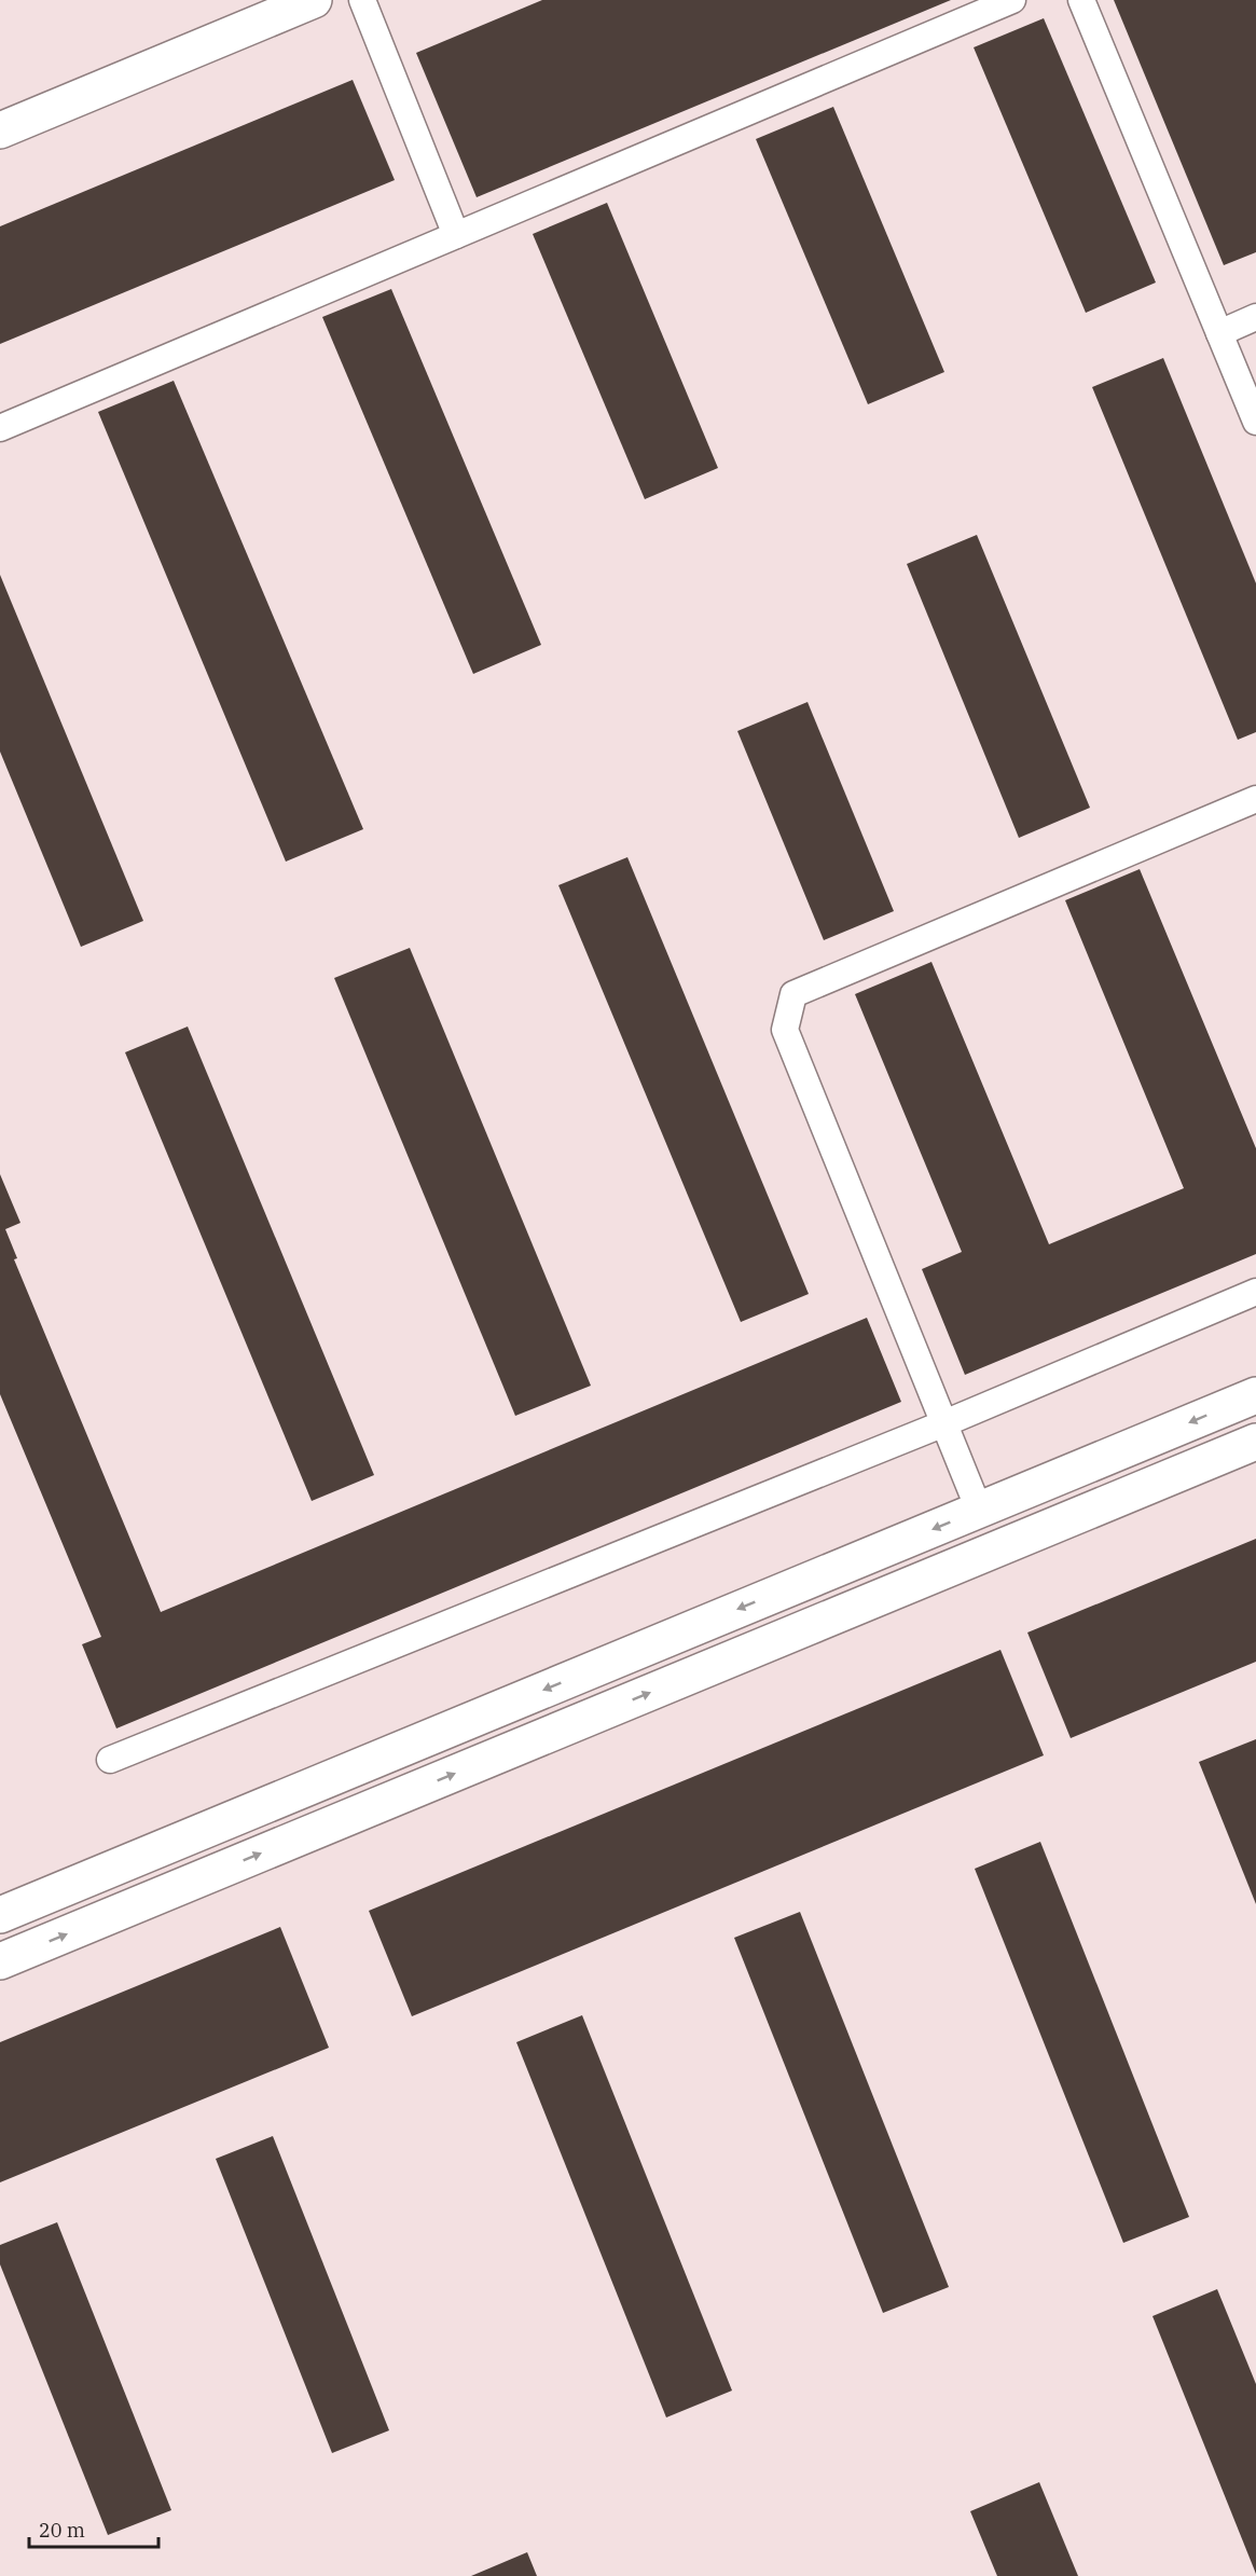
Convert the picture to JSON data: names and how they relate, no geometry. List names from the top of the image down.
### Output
{
  "scale_bar": "20 m"
}
